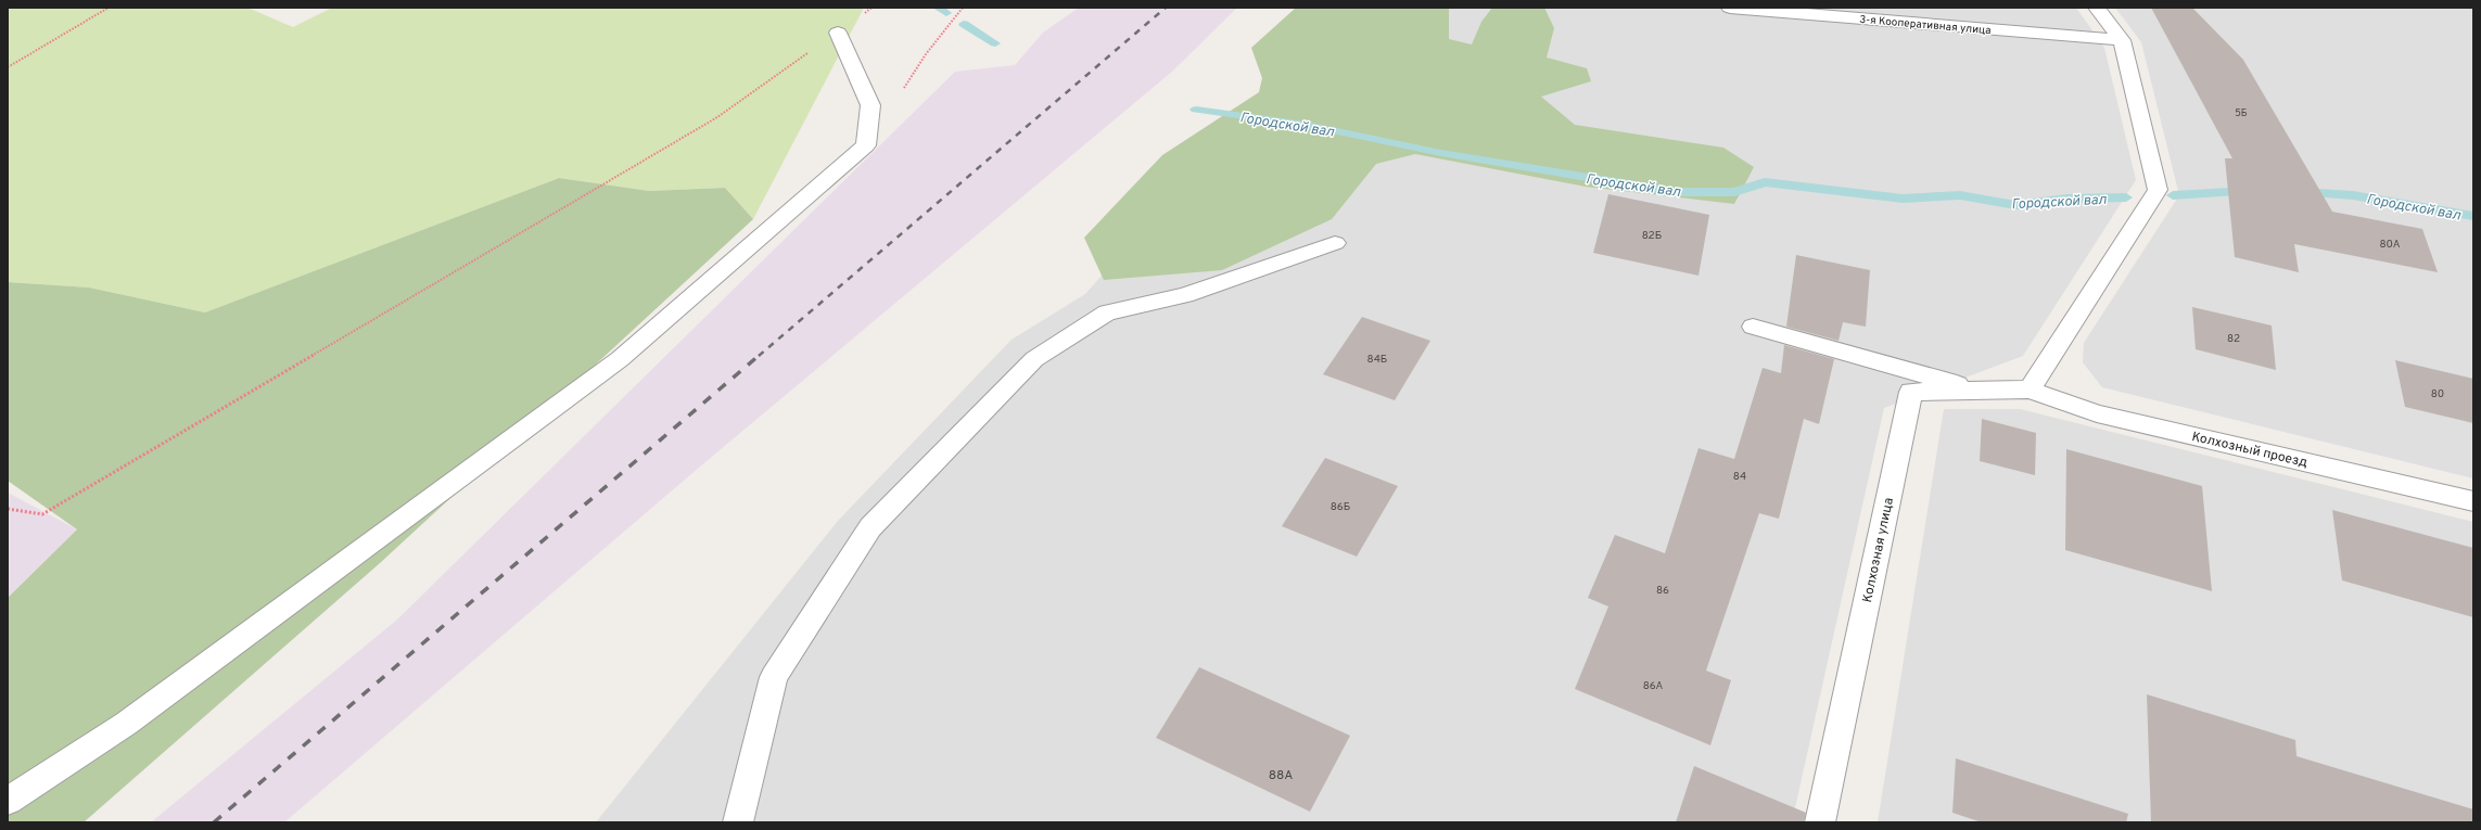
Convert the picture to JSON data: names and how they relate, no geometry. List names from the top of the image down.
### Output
{
  "streets": {
    "street": ["3-я Кооперативная улица", "Колхозный проезд", "Колхозная улица"]
  },
  "crossings": [
    ["Колхозный проезд", "Колхозная улица"]
  ],
  "water": ["Городской вал"],
  "house_numbers": [
    "5Б",
    "82Б",
    "80А",
    "82",
    "84Б",
    "80",
    "84",
    "86Б",
    "86",
    "86А",
    "88А"
  ]
}
